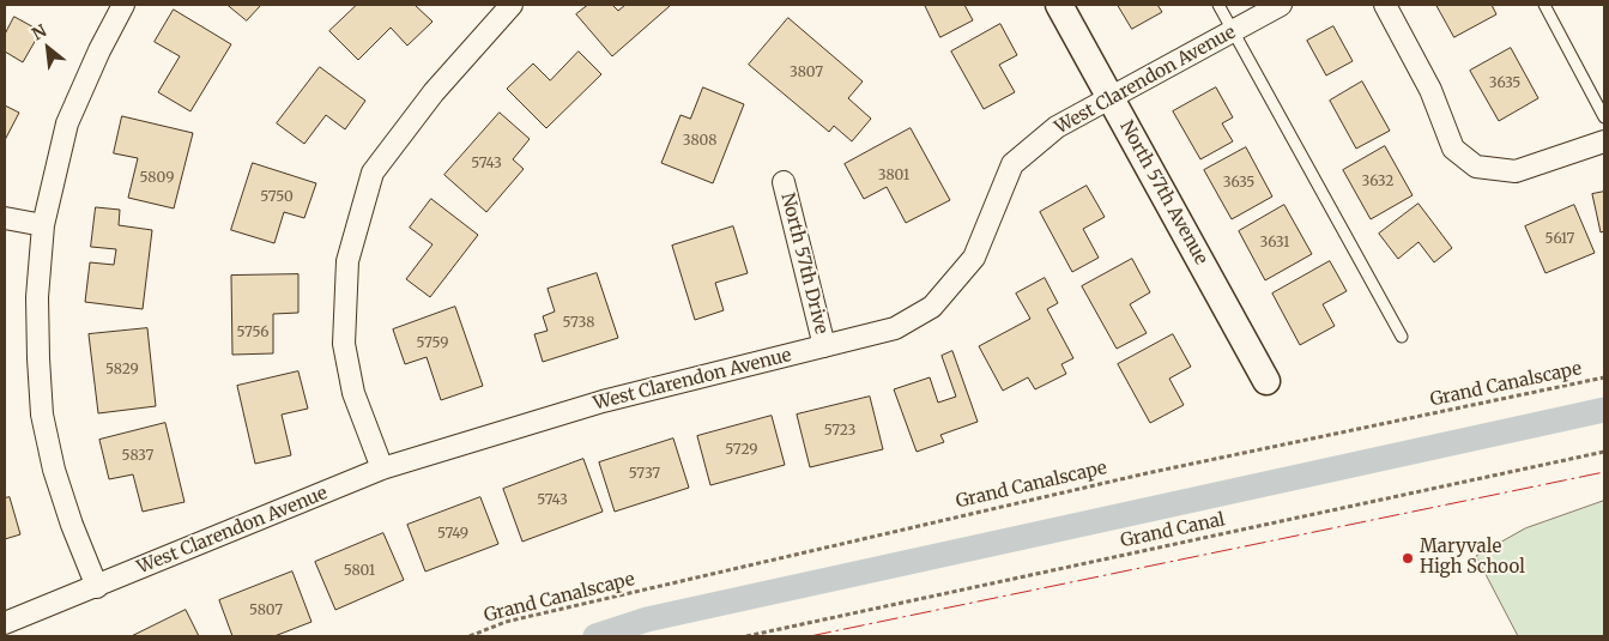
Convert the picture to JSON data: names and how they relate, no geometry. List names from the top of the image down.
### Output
{
  "streets": {
    "street": ["West Clarendon Avenue", "North 57th Avenue", "North 57th Drive"],
    "path": ["Grand Canalscape", "Grand Canal"]
  },
  "crossings": [
    ["West Clarendon Avenue", "North 57th Avenue"],
    ["West Clarendon Avenue", "North 57th Drive"]
  ],
  "places": ["Maryvale High School"],
  "house_numbers": [
    "3807",
    "3635",
    "3808",
    "5743",
    "3801",
    "5809",
    "3632",
    "3635",
    "5750",
    "5617",
    "3631",
    "5738",
    "5756",
    "5759",
    "5829",
    "5723",
    "5729",
    "5837",
    "5737",
    "5743",
    "5749",
    "5801",
    "5807"
  ],
  "north": "top left"
}
